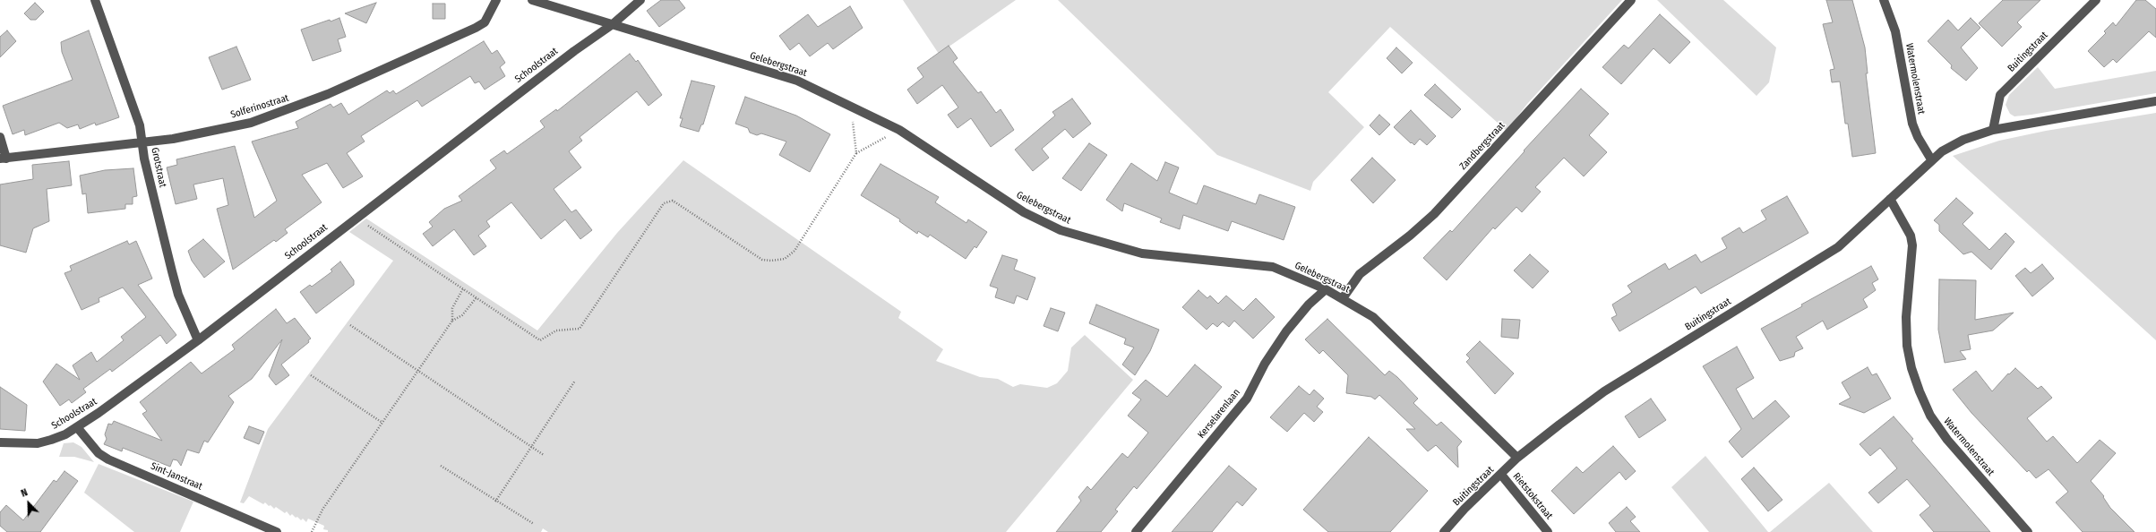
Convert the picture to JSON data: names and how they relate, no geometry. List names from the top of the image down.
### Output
{
  "streets": {
    "street": [
      "Buitingstraat",
      "Gelebergstraat",
      "Schoolstraat",
      "Watermolenstraat",
      "Solferinostraat",
      "Zandbergstraat",
      "Grotstraat",
      "Kerselarenlaan",
      "Sint-Janstraat",
      "Rietstokstraat"
    ]
  },
  "crossings": [
    ["Buitingstraat", "Gelebergstraat"],
    ["Buitingstraat", "Watermolenstraat"],
    ["Buitingstraat", "Rietstokstraat"],
    ["Gelebergstraat", "Schoolstraat"],
    ["Gelebergstraat", "Zandbergstraat"],
    ["Gelebergstraat", "Kerselarenlaan"],
    ["Schoolstraat", "Grotstraat"],
    ["Schoolstraat", "Sint-Janstraat"],
    ["Solferinostraat", "Grotstraat"]
  ],
  "north": "top left"
}
